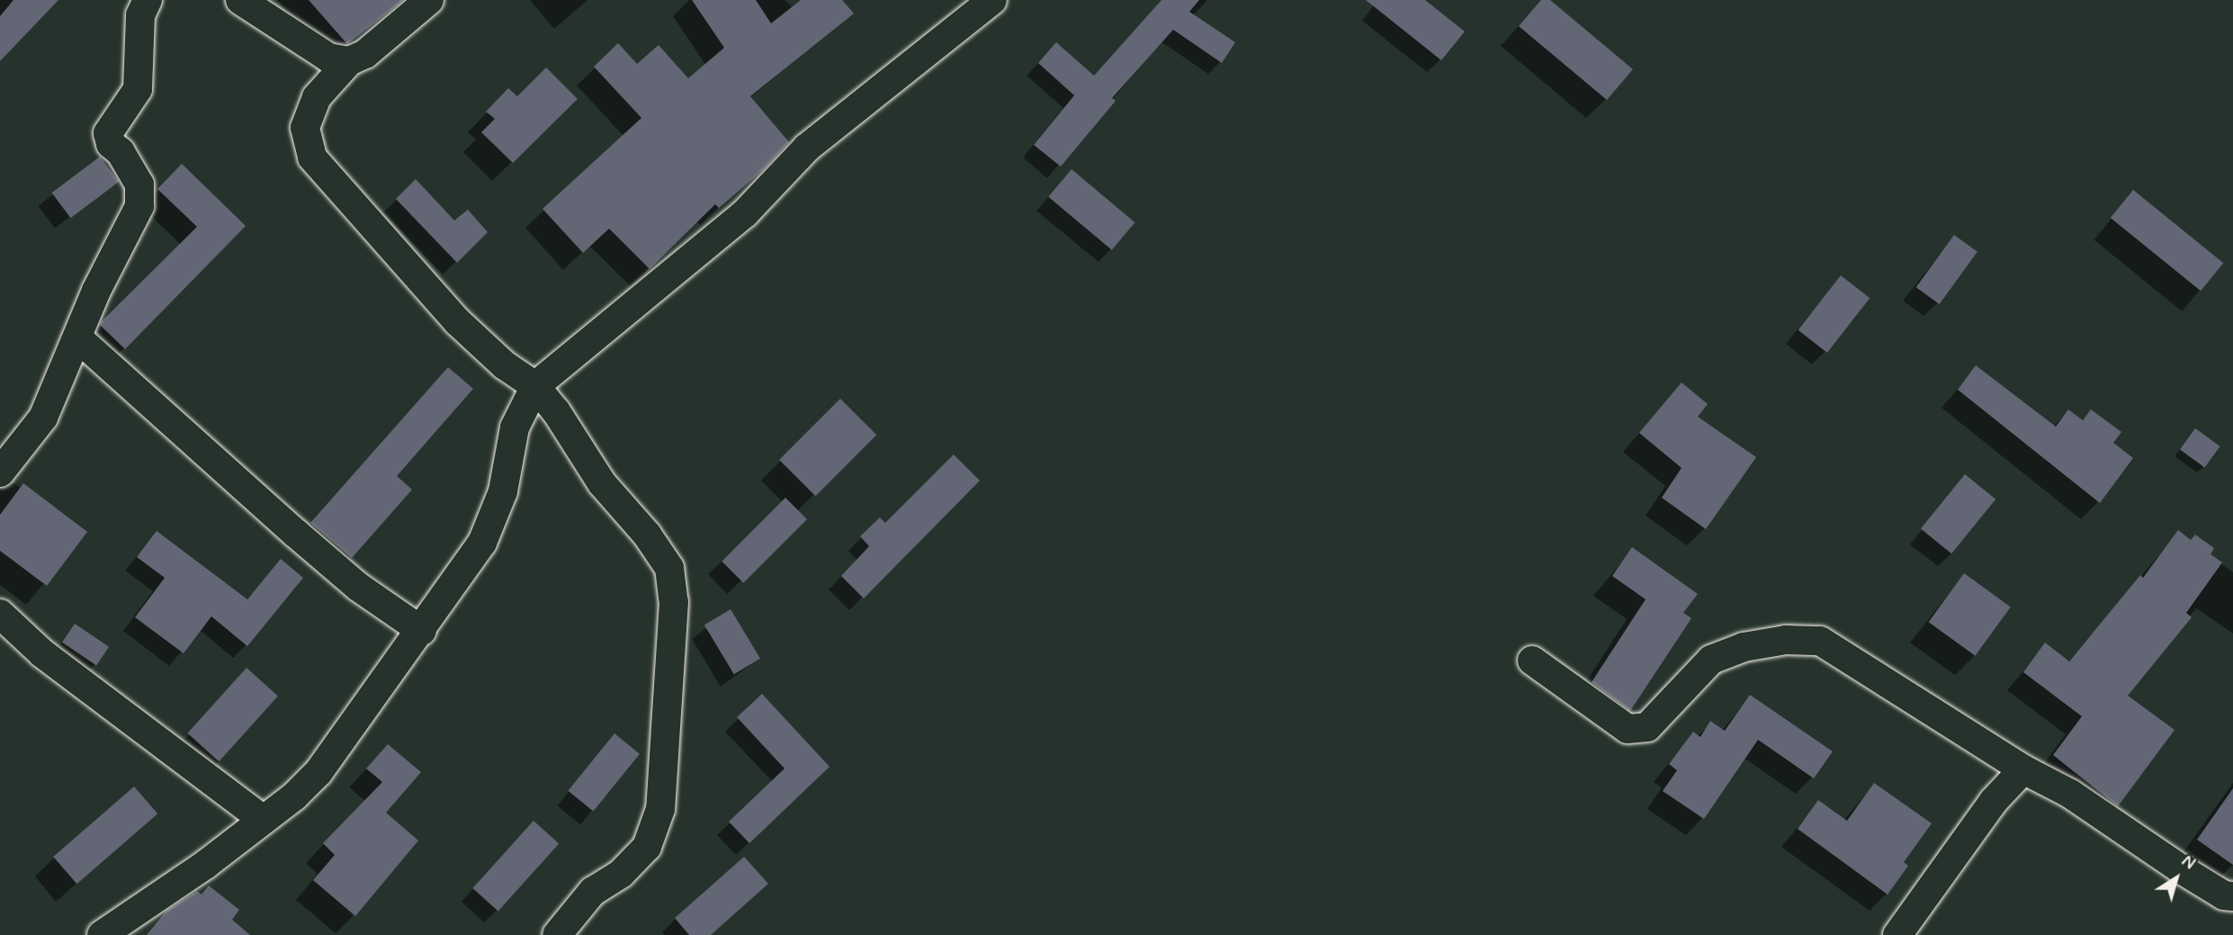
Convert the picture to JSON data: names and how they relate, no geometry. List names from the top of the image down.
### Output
{
  "north": "top right"
}
